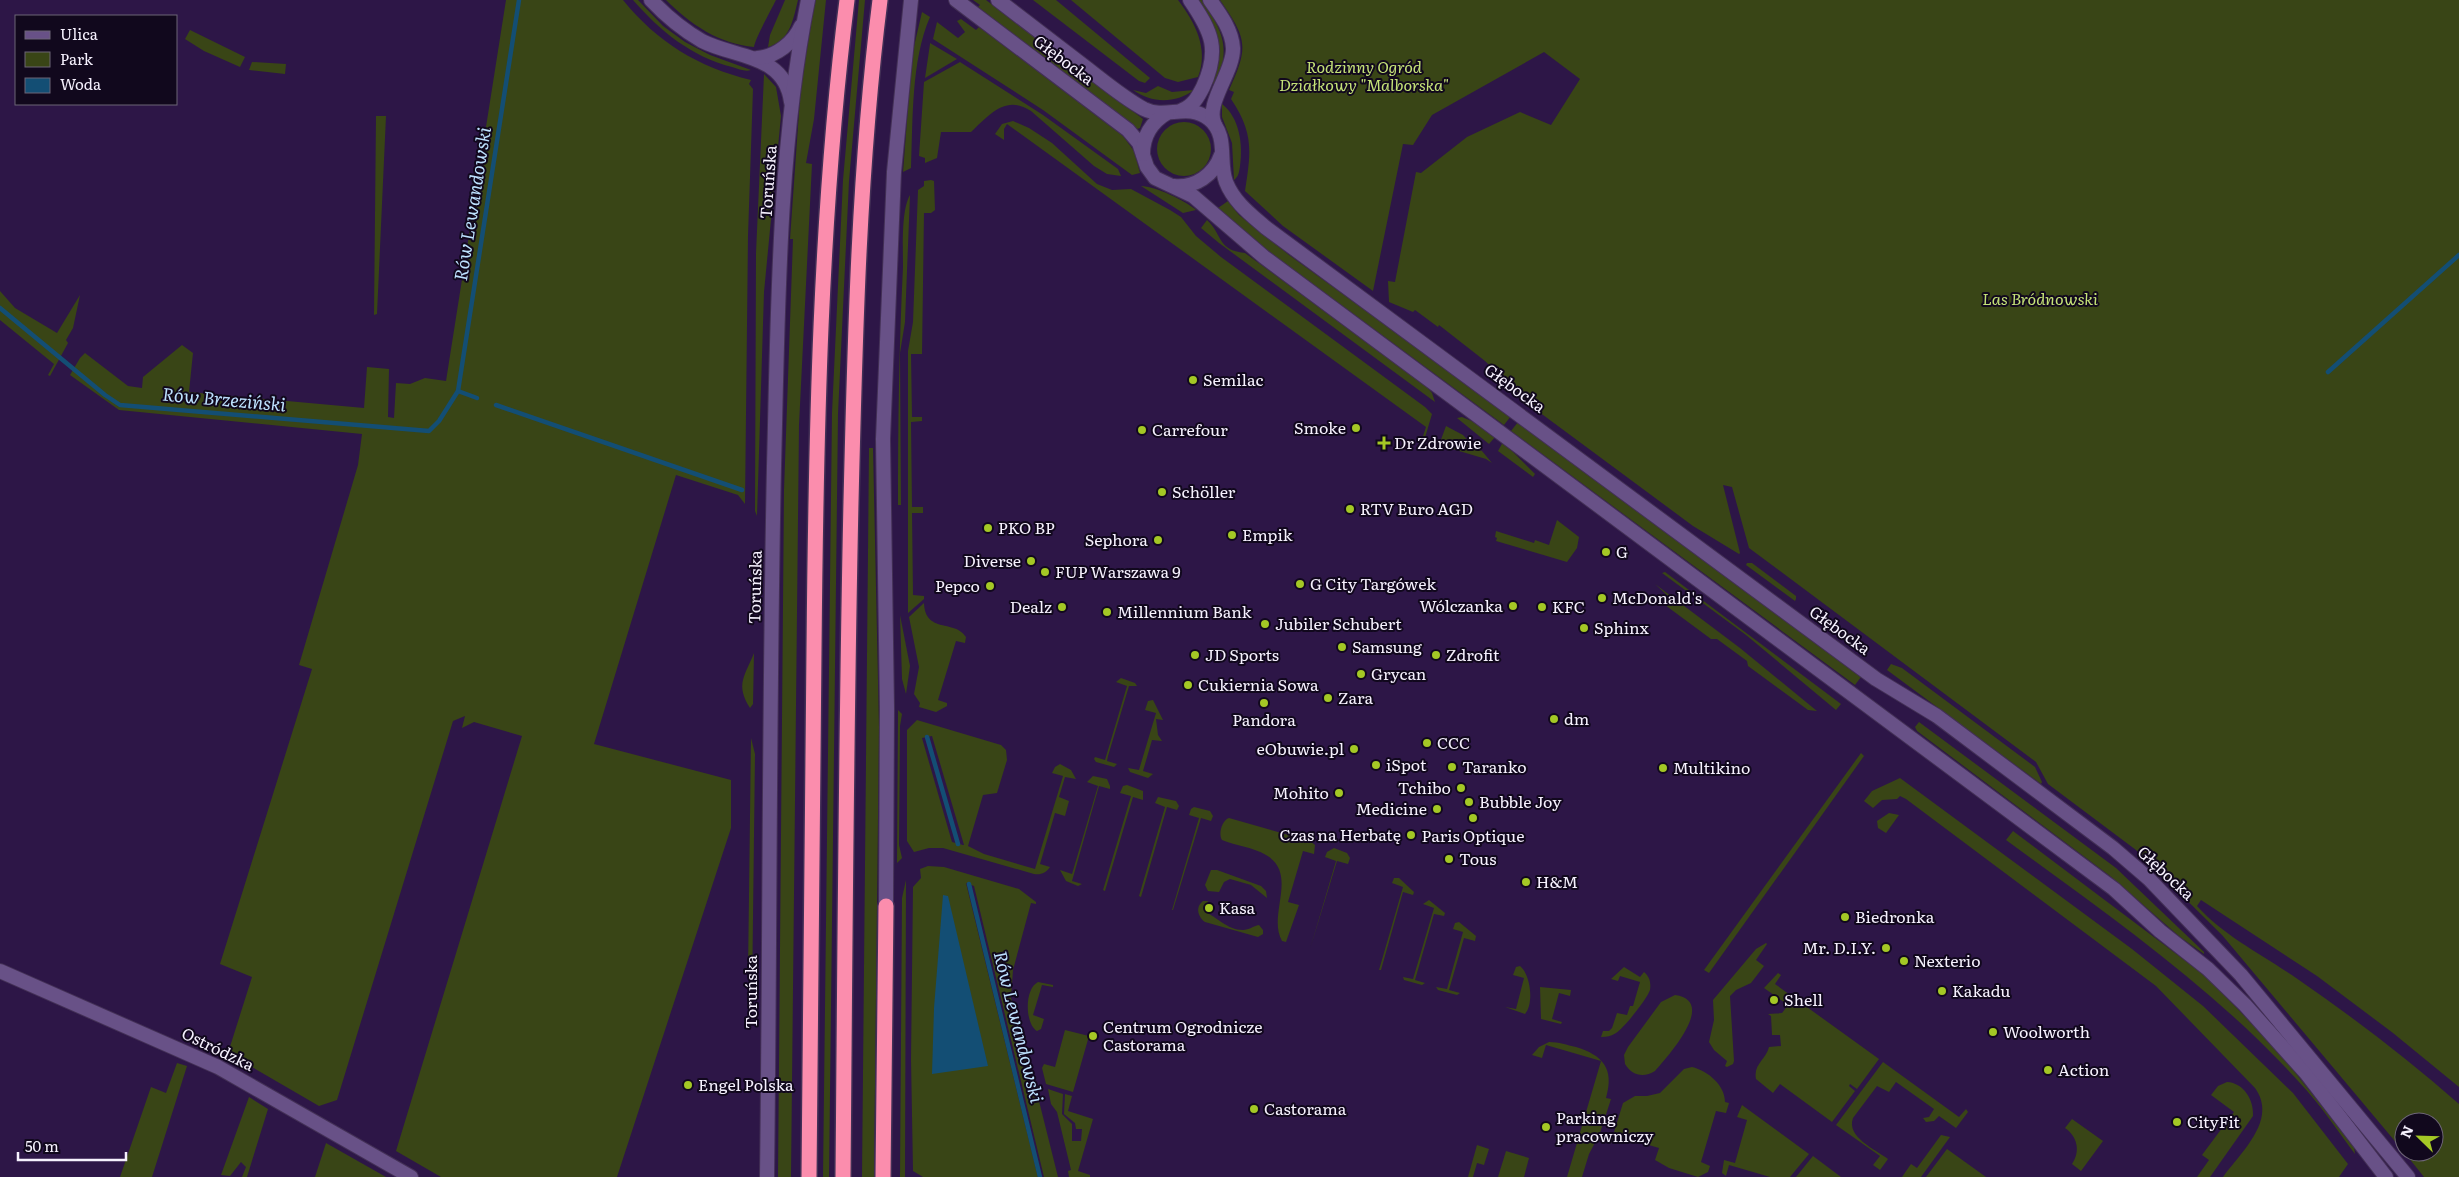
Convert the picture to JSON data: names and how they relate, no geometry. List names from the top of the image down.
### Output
{
  "streets": {
    "street": ["Głębocka", "Toruńska", "Ostródzka"]
  },
  "water": ["Rów Lewandowski", "Rów Brzeziński"],
  "parks": ["Rodzinny Ogród Działkowy \"Malborska\"", "Las Bródnowski"],
  "places": {
    "other": [
      "Semilac",
      "Smoke",
      "Carrefour",
      "Schöller",
      "RTV Euro AGD",
      "PKO BP",
      "Empik",
      "Sephora",
      "G",
      "Diverse",
      "FUP Warszawa 9",
      "G City Targówek",
      "Pepco",
      "McDonald's",
      "Wólczanka",
      "Dealz",
      "KFC",
      "Millennium Bank",
      "Jubiler Schubert",
      "Sphinx",
      "Samsung",
      "JD Sports",
      "Zdrofit",
      "Grycan",
      "Cukiernia Sowa",
      "Zara",
      "Pandora",
      "dm",
      "CCC",
      "eObuwie.pl",
      "iSpot",
      "Taranko",
      "Multikino",
      "Tchibo",
      "Mohito",
      "Bubble Joy",
      "Medicine",
      "Paris Optique",
      "Czas na Herbatę",
      "Tous",
      "H&M",
      "Kasa",
      "Biedronka",
      "Mr. D.I.Y.",
      "Nexterio",
      "Kakadu",
      "Shell",
      "Woolworth",
      "Centrum Ogrodnicze Castorama",
      "Action",
      "Engel Polska",
      "Castorama",
      "CityFit",
      "Parking pracowniczy"
    ],
    "health": ["Dr Zdrowie"]
  },
  "legend": ["Ulica", "Park", "Woda"],
  "scale_bar": "50 m",
  "north": "top left"
}
